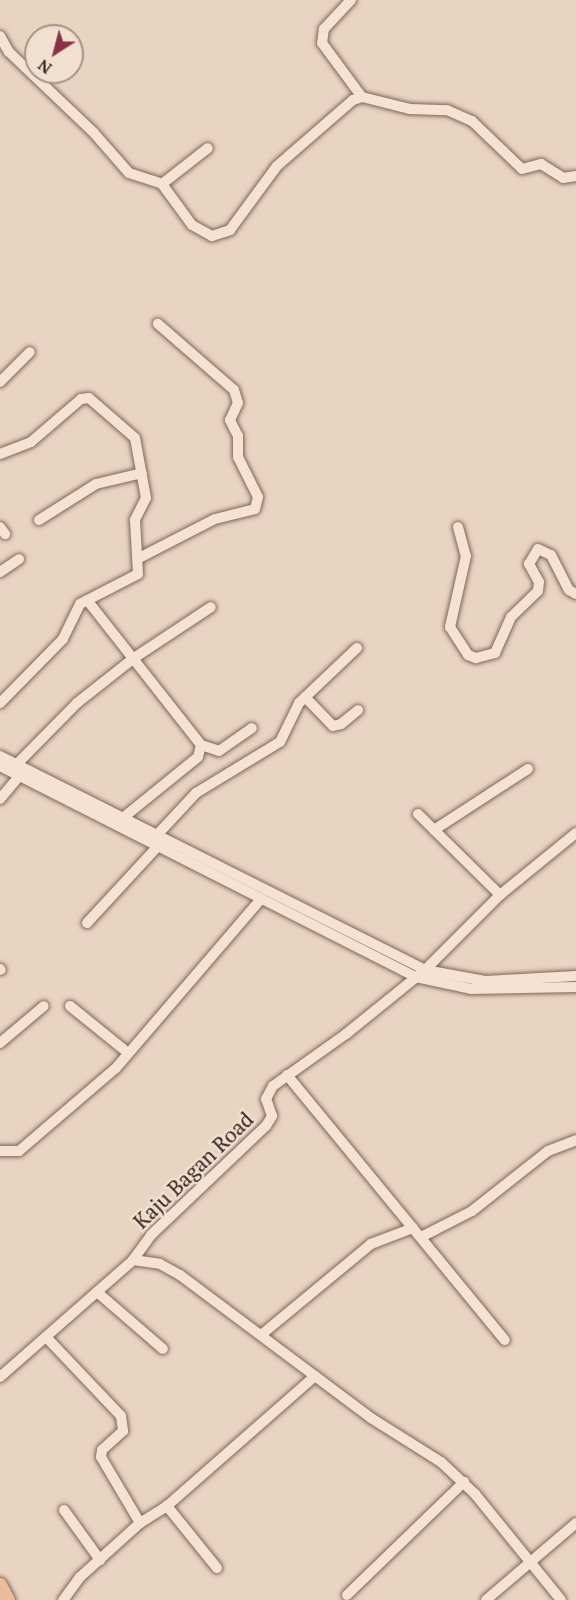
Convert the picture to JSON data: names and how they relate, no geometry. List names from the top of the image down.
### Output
{
  "streets": {
    "street": ["Kaju Bagan Road"]
  },
  "north": "bottom left"
}
